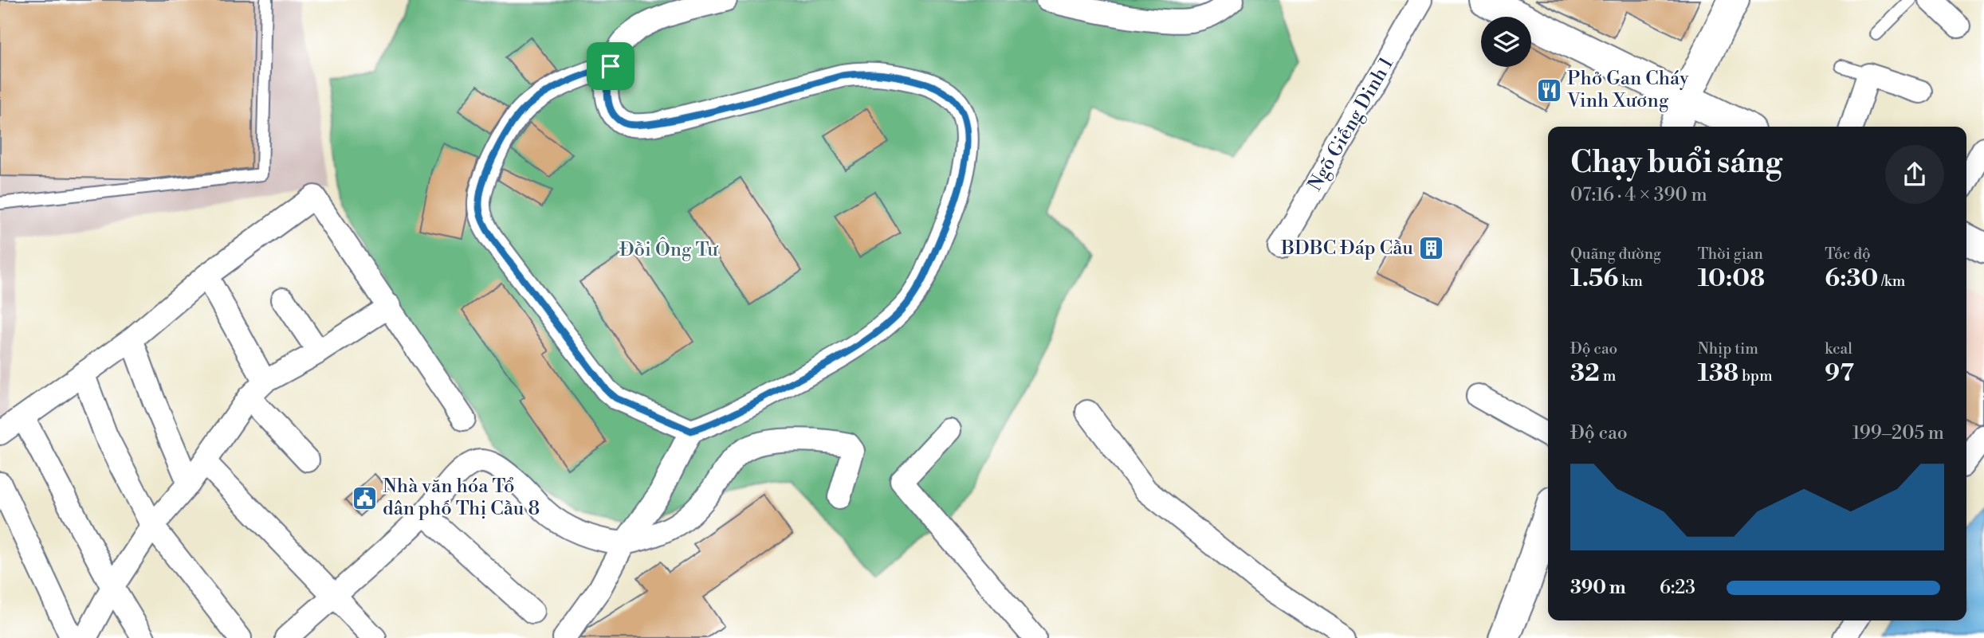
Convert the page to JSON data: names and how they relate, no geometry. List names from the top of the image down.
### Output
{
  "streets": {
    "street": ["Ngõ Giếng Dinh 1"]
  },
  "parks": ["Đồi Ông Tư"],
  "places": {
    "restaurant": ["Phở Gan Cháy Vinh Xương"],
    "building": ["BDBC Đáp Cầu"],
    "public building": ["Nhà văn hóa Tổ dân phố Thị Cầu 8"]
  },
  "page": {
    "heading": ["Chạy buổi sáng", "07:16 · 4 × 390 m"],
    "stats": [
      ["Quãng đường", "1.56 km"],
      ["Thời gian", "10:08"],
      ["Tốc độ", "6:30 /km"],
      ["Độ cao", "32 m"],
      ["Nhịp tim", "138 bpm"],
      ["kcal", "97"]
    ],
    "chart": ["Độ cao", "199–205 m"],
    "list": [
      {
        "name": "390 m",
        "note": "6:23"
      }
    ]
  }
}
